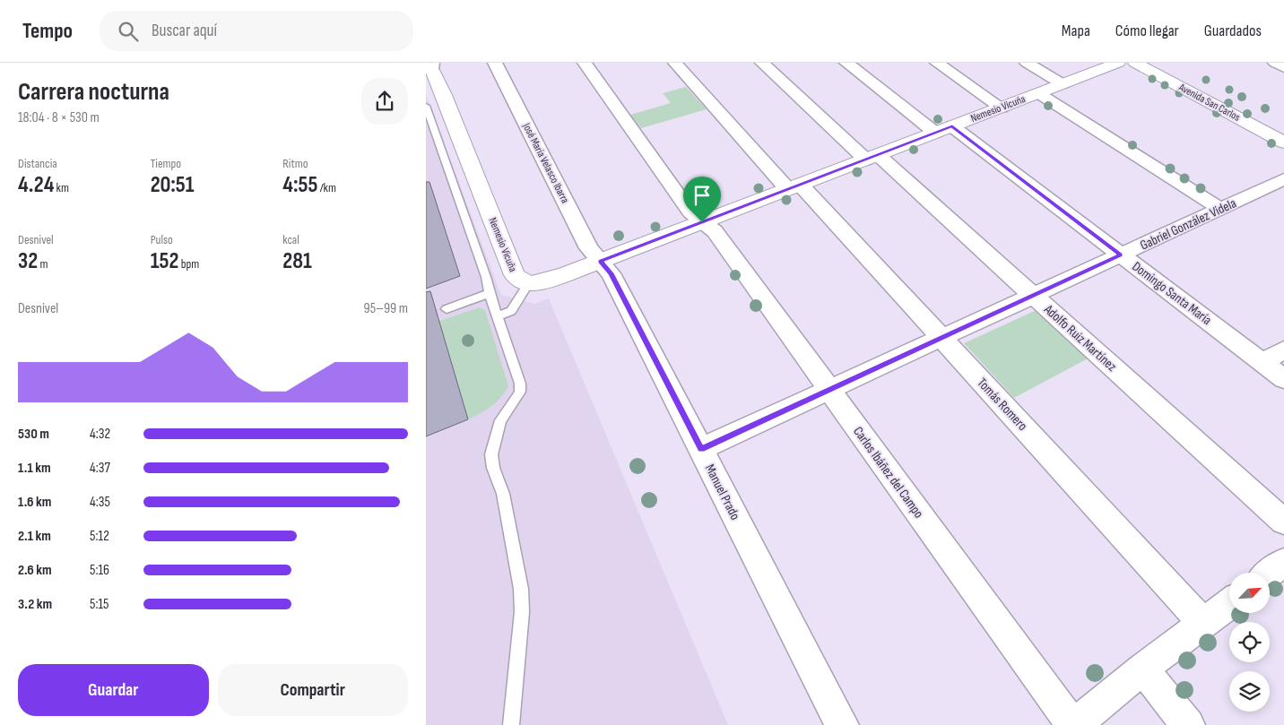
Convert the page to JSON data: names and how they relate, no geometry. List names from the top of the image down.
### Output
{
  "streets": {
    "street": [
      "Avenida San Carlos",
      "Nemesio Vicuña",
      "José María Velasco Ibarra",
      "Gabriel González Videla",
      "Domingo Santa María",
      "Adolfo Ruiz Martínez",
      "Tomás Romero",
      "Carlos Ibáñez del Campo",
      "Manuel Prado"
    ]
  },
  "crossings": [
    ["Nemesio Vicuña", "José María Velasco Ibarra"],
    ["Nemesio Vicuña", "Domingo Santa María"],
    ["Nemesio Vicuña", "Adolfo Ruiz Martínez"],
    ["Nemesio Vicuña", "Tomás Romero"],
    ["Nemesio Vicuña", "Carlos Ibáñez del Campo"],
    ["Nemesio Vicuña", "Manuel Prado"],
    ["José María Velasco Ibarra", "Manuel Prado"],
    ["Gabriel González Videla", "Domingo Santa María"],
    ["Gabriel González Videla", "Adolfo Ruiz Martínez"],
    ["Gabriel González Videla", "Tomás Romero"],
    ["Gabriel González Videla", "Carlos Ibáñez del Campo"],
    ["Gabriel González Videla", "Manuel Prado"]
  ],
  "north": "top right",
  "page": {
    "header": "Tempo",
    "search": "Buscar aquí",
    "nav": ["Mapa", "Cómo llegar", "Guardados"],
    "heading": ["Carrera nocturna", "18:04 · 8 × 530 m"],
    "stats": [
      ["Distancia", "4.24 km"],
      ["Tiempo", "20:51"],
      ["Ritmo", "4:55 /km"],
      ["Desnivel", "32 m"],
      ["Pulso", "152 bpm"],
      ["kcal", "281"]
    ],
    "chart": ["Desnivel", "95–99 m"],
    "list": [
      {
        "name": "530 m",
        "note": "4:32"
      },
      {
        "name": "1.1 km",
        "note": "4:37"
      },
      {
        "name": "1.6 km",
        "note": "4:35"
      },
      {
        "name": "2.1 km",
        "note": "5:12"
      },
      {
        "name": "2.6 km",
        "note": "5:16"
      },
      {
        "name": "3.2 km",
        "note": "5:15"
      }
    ],
    "buttons": ["Guardar", "Compartir"]
  }
}
